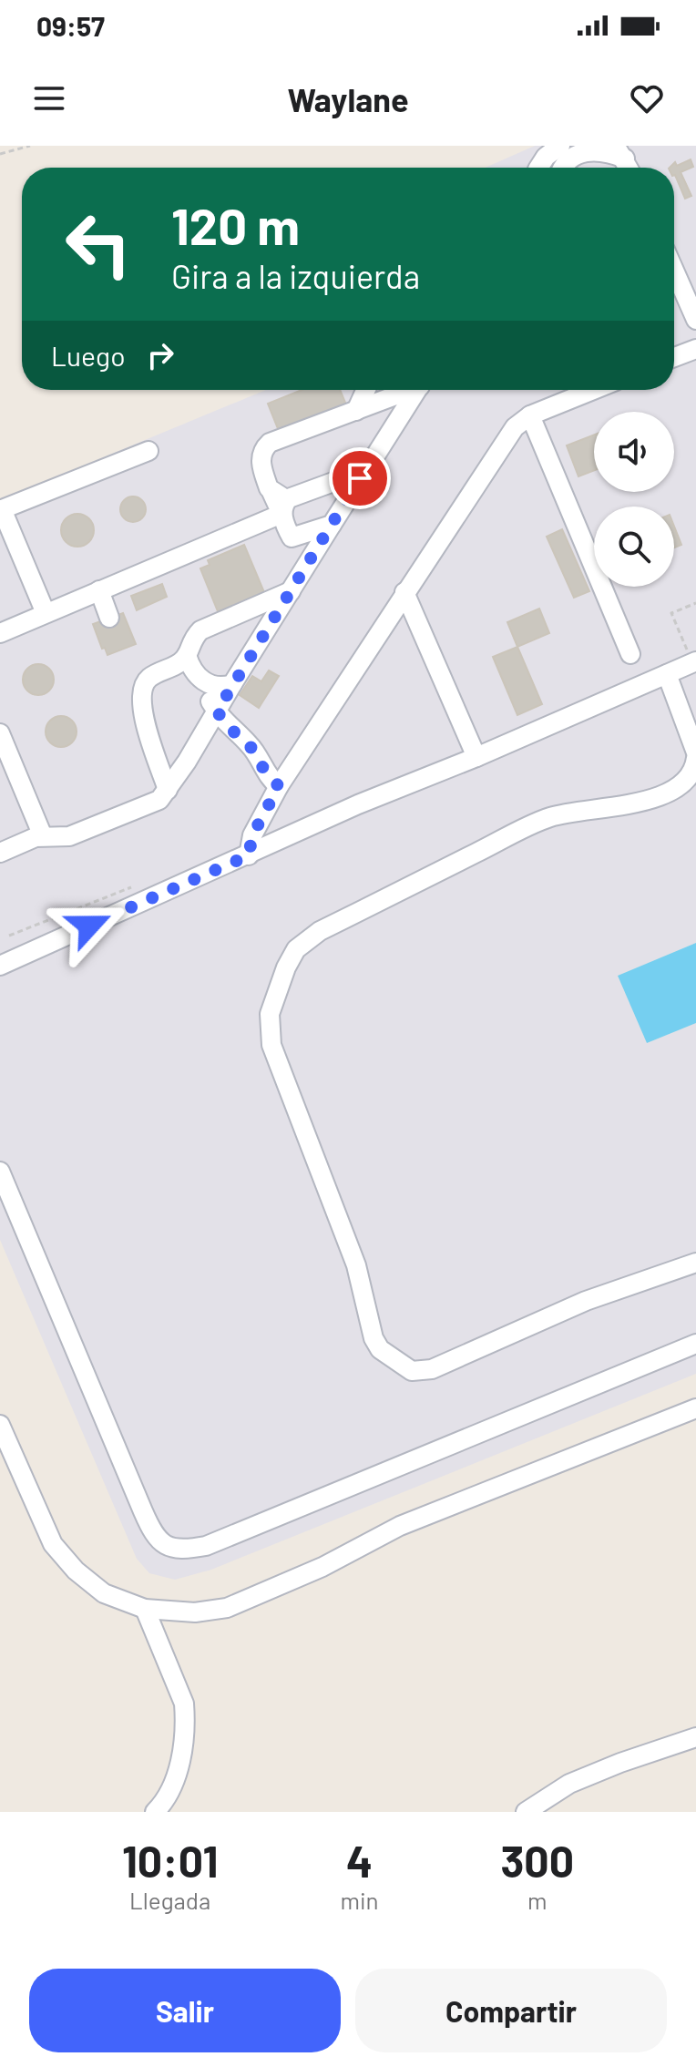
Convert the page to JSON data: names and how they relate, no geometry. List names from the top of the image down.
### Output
{
  "page": {
    "status": "09:57",
    "header": "Waylane",
    "turn": ["120 m", "Gira a la izquierda"],
    "then": "Luego",
    "eta": [
      "10:01",
      "Llegada",
      "4",
      "min",
      "300",
      "m"
    ],
    "buttons": ["Salir", "Compartir"]
  }
}
